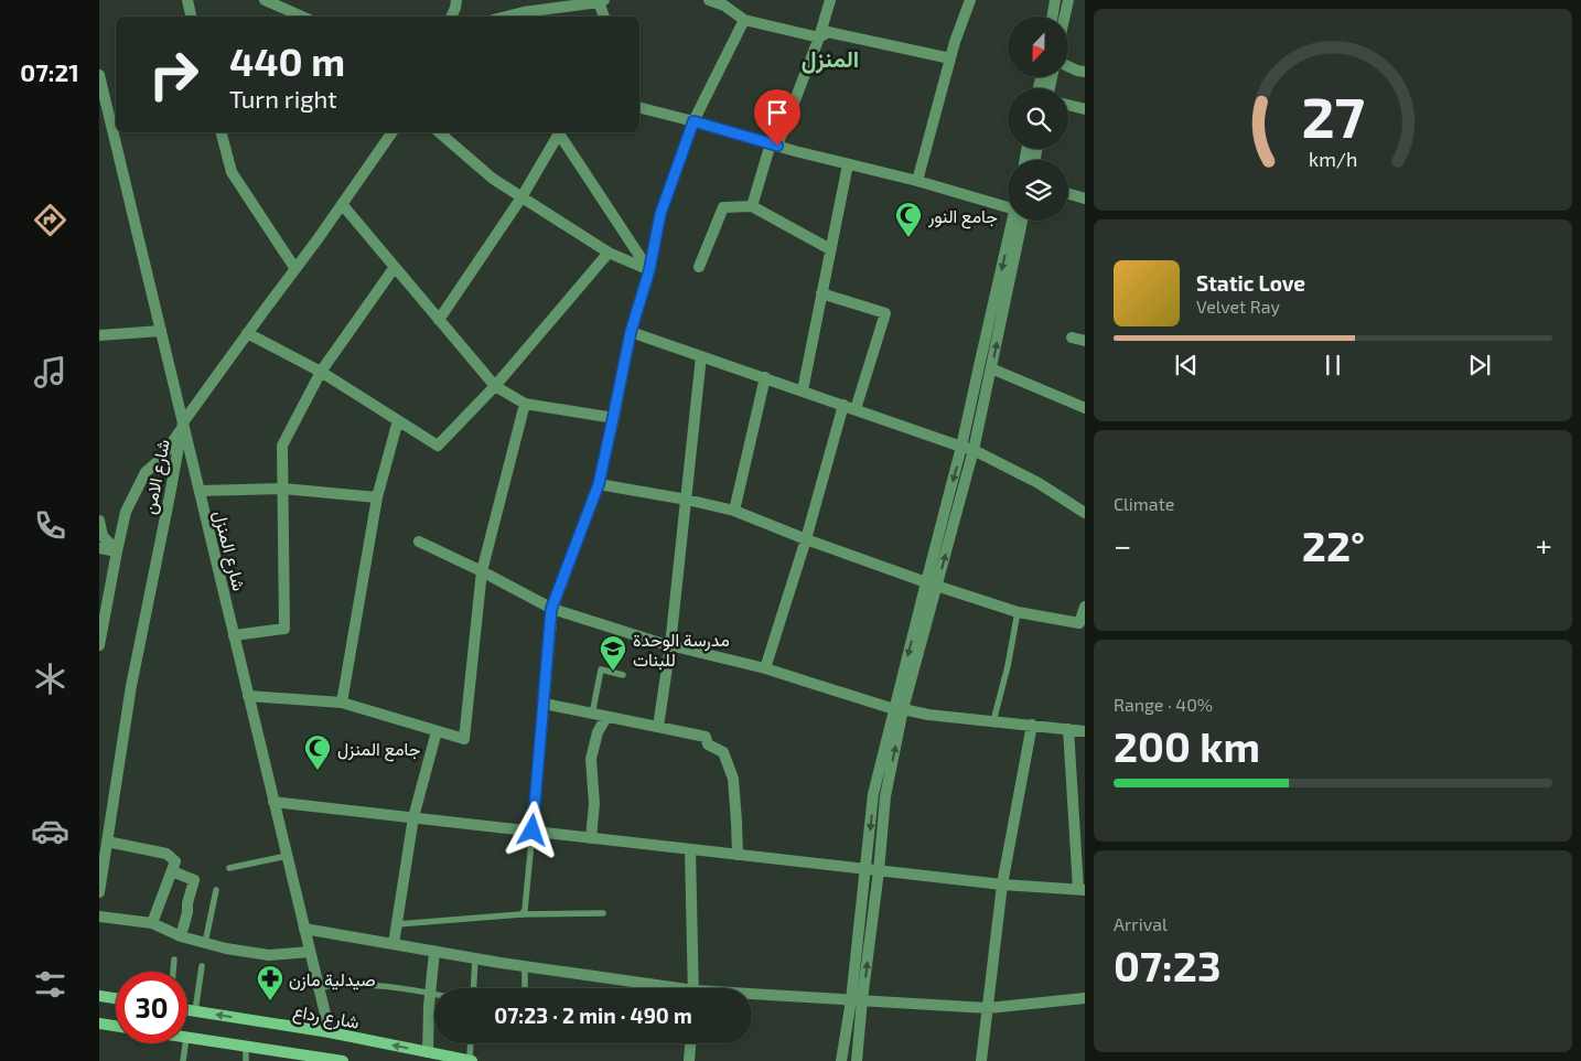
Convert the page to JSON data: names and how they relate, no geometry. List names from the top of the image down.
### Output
{
  "streets": {
    "main road": ["شارع رداع"],
    "street": ["شارع الامن", "شارع المنزل"]
  },
  "crossings": [
    ["شارع الامن", "شارع المنزل"],
    ["شارع المنزل", "شارع رداع"]
  ],
  "districts": ["المنزل"],
  "places": {
    "mosque": ["جامع النور", "جامع المنزل"],
    "school or university": ["مدرسة الوحدة للبنات"],
    "pharmacy": ["صيدلية مازن"]
  },
  "north": "bottom",
  "page": {
    "tabs": "07:21",
    "turn": ["440 m", "Turn right"],
    "song": ["Static Love", "Velvet Ray"],
    "tile": [
      "Climate",
      ["Range · 40%", "200 km"],
      ["Arrival", "07:23"]
    ],
    "heat": ["−", "22°", "+"],
    "limit": "30",
    "trip": "07:23 · 2 min · 490 m",
    "gauge": ["27", "km/h"]
  }
}
